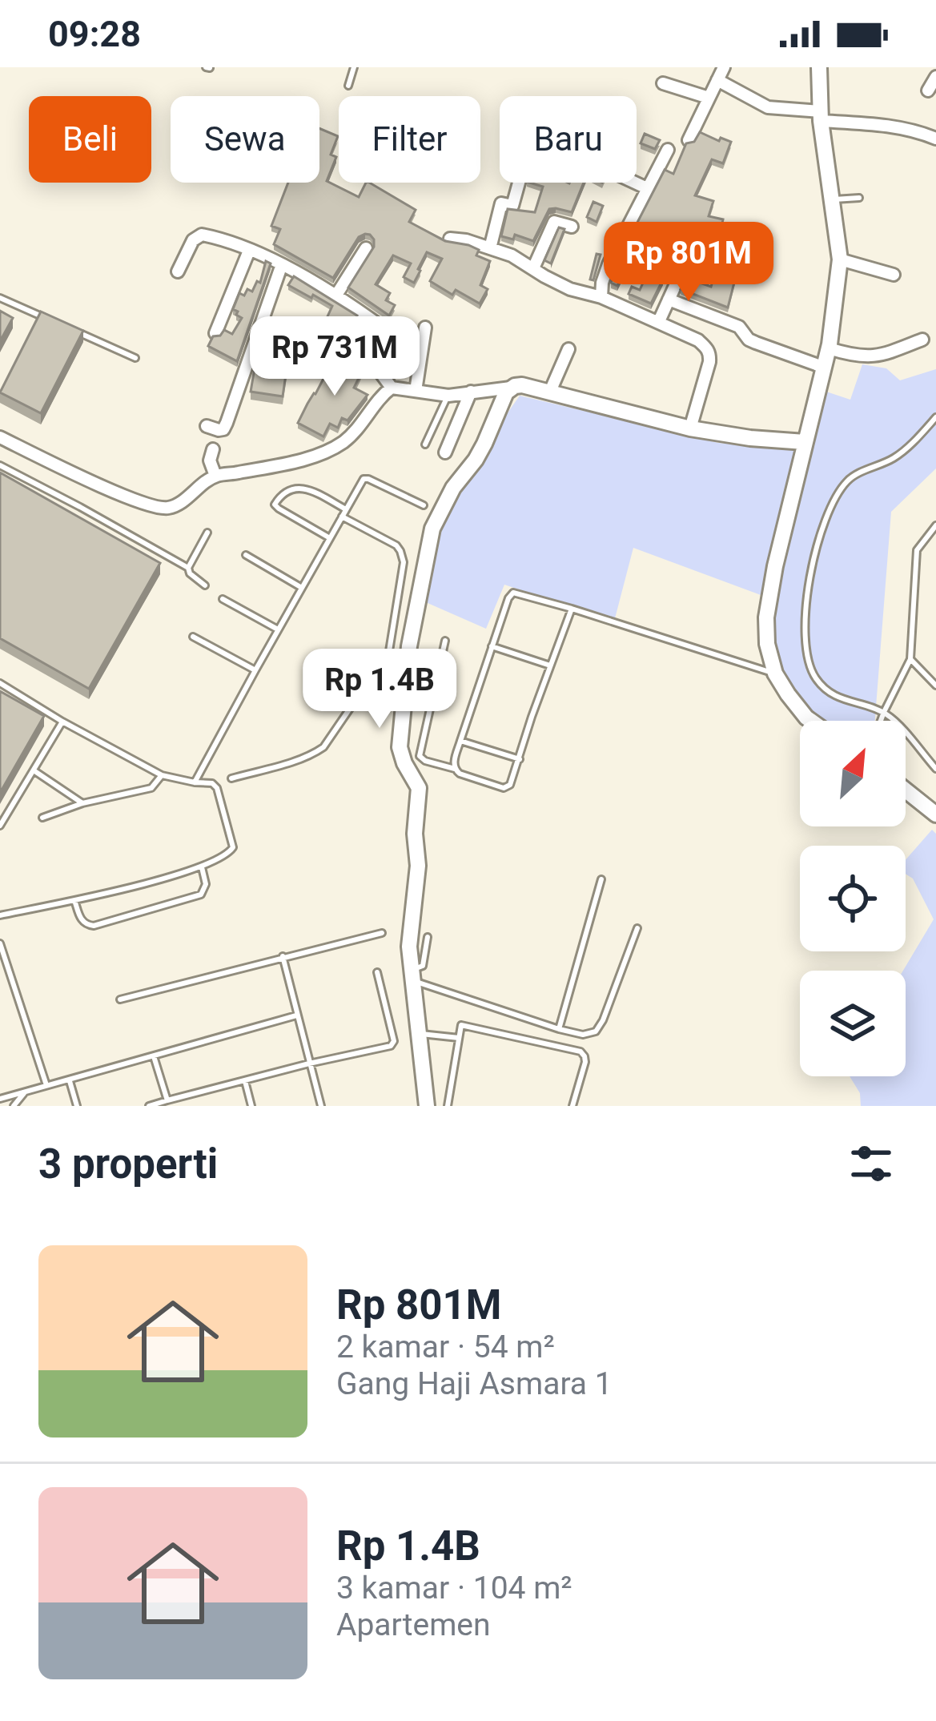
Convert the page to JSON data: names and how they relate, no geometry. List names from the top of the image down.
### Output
{
  "north": "top right",
  "page": {
    "status": "09:28",
    "chip": [
      "Beli",
      "Sewa",
      "Filter",
      "Baru"
    ],
    "price": ["Rp 801M", "Rp 731M", "Rp 1.4B"],
    "heading": "3 properti",
    "list": [
      {
        "name": "Rp 801M",
        "note": "2 kamar · 54 m² · Gang Haji Asmara 1"
      },
      {
        "name": "Rp 1.4B",
        "note": "3 kamar · 104 m² · Apartemen"
      }
    ]
  }
}
